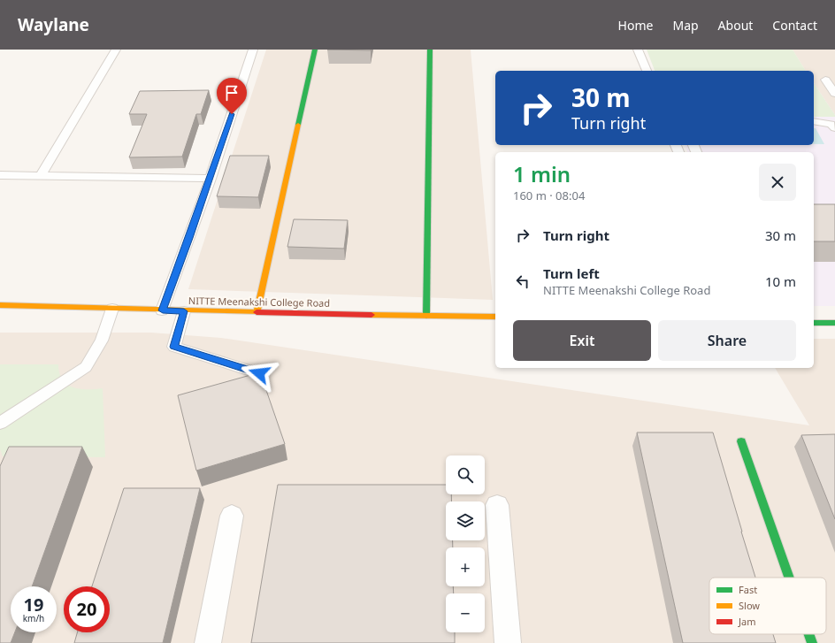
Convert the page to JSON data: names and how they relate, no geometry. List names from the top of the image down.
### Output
{
  "streets": {
    "street": ["NITTE Meenakshi College Road"]
  },
  "legend": ["Fast", "Slow", "Jam"],
  "page": {
    "header": "Waylane",
    "nav": [
      "Home",
      "Map",
      "About",
      "Contact"
    ],
    "turn": ["30 m", "Turn right"],
    "heading": ["1 min", "160 m · 08:04"],
    "list": [
      {
        "name": "Turn right",
        "value": "30 m"
      },
      {
        "name": "Turn left",
        "note": "NITTE Meenakshi College Road",
        "value": "10 m"
      }
    ],
    "buttons": ["Exit", "Share"],
    "map_buttons": ["+", "−"],
    "speed": "19 km/h",
    "limit": "20"
  }
}
